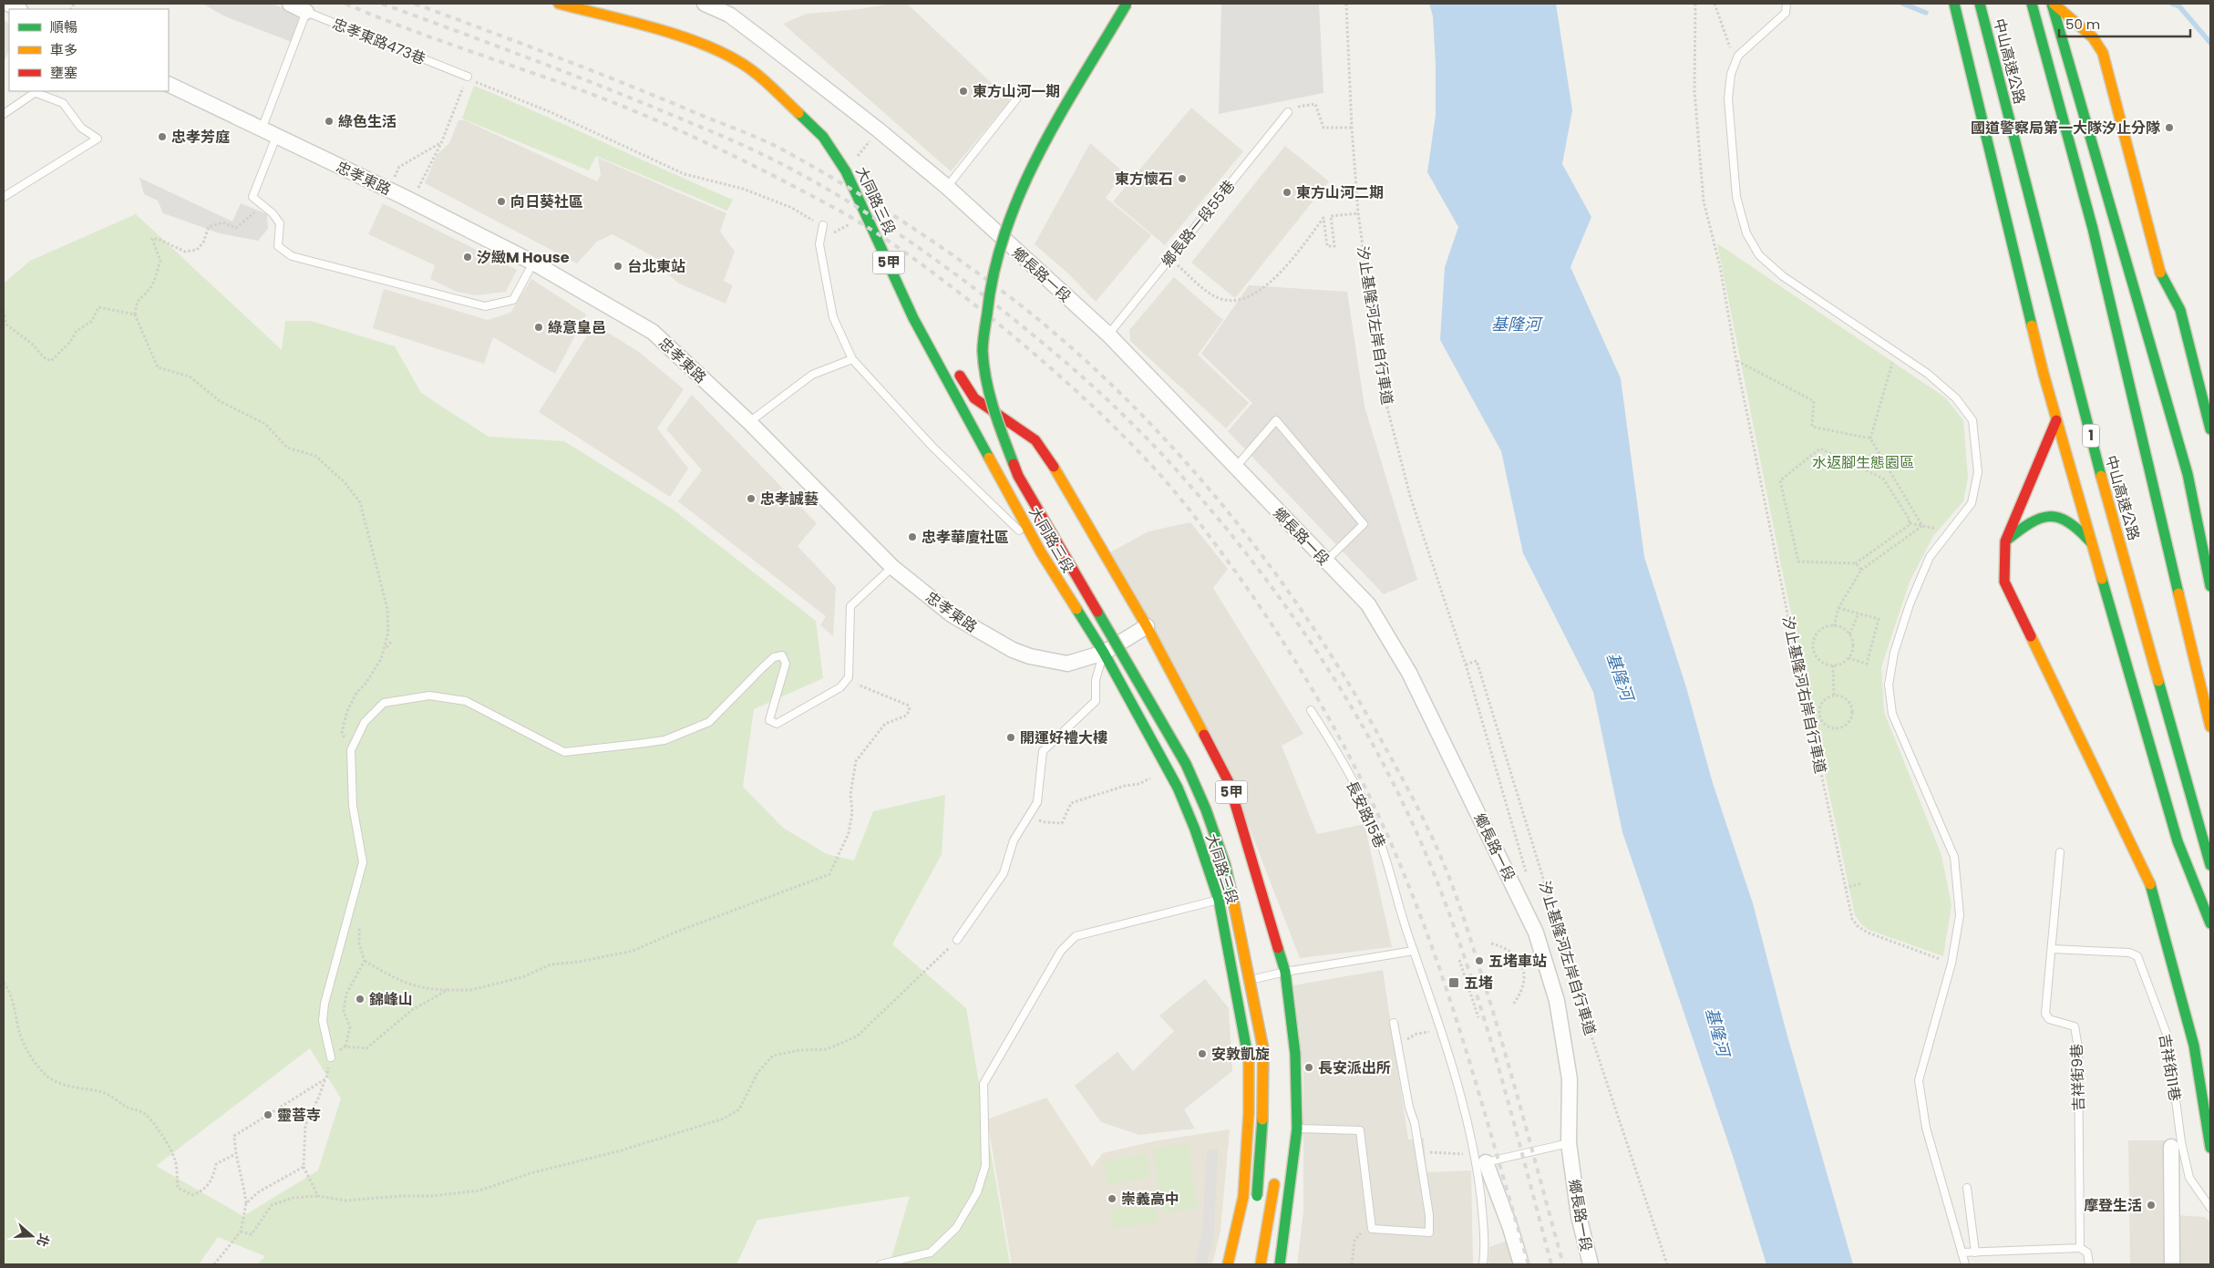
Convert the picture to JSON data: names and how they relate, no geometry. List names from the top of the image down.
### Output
{
  "streets": {
    "main road": [
      "中山高速公路",
      "大同路三段",
      "5甲",
      "1"
    ],
    "street": ["忠孝東路", "鄉長路一段"],
    "lane": [
      "忠孝東路473巷",
      "鄉長路一段55巷",
      "長安路15巷",
      "吉祥街11巷",
      "吉祥街9巷"
    ],
    "path": ["汐止基隆河左岸自行車道", "汐止基隆河右岸自行車道"]
  },
  "crossings": [
    ["忠孝東路", "大同路三段"],
    ["鄉長路一段55巷", "鄉長路一段"],
    ["吉祥街11巷", "吉祥街9巷"]
  ],
  "water": ["基隆河"],
  "parks": ["水返腳生態園區"],
  "places": {
    "other": [
      "東方山河一期",
      "綠色生活",
      "國道警察局第一大隊汐止分隊",
      "忠孝芳庭",
      "東方懷石",
      "東方山河二期",
      "向日葵社區",
      "汐緻M House",
      "台北東站",
      "綠意皇邑",
      "忠孝誠藝",
      "忠孝華廈社區",
      "開運好禮大樓",
      "五堵車站",
      "錦峰山",
      "安敦凱旋",
      "長安派出所",
      "靈菩寺",
      "崇義高中",
      "摩登生活"
    ],
    "transit": ["五堵"]
  },
  "legend": ["順暢", "車多", "壅塞"],
  "scale_bar": "50 m",
  "north": "right"
}
